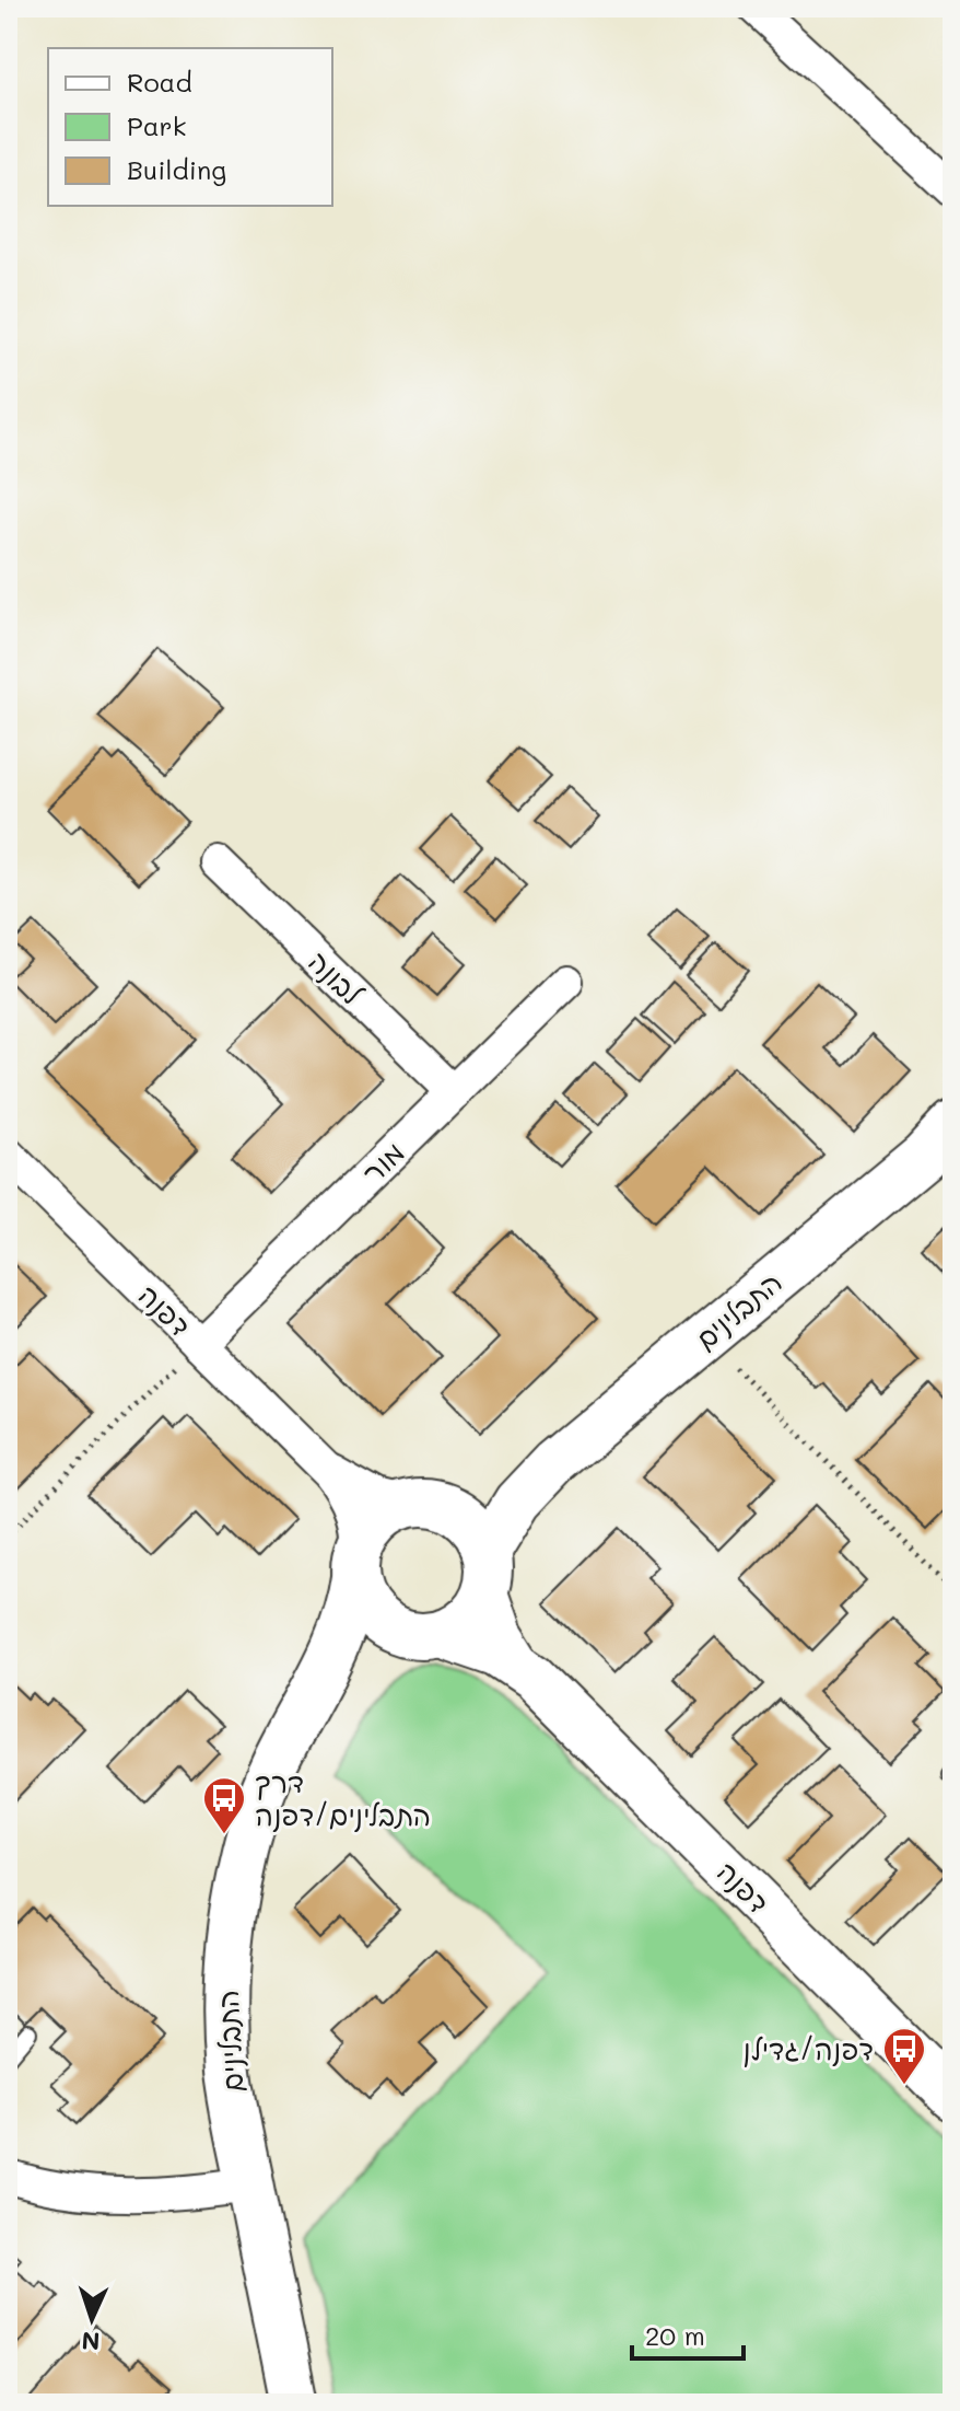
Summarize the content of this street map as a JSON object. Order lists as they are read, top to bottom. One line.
{"streets":{"street":["לבונה","מור","דפנה","התבלינים"]},"crossings":[["לבונה","מור"],["מור","דפנה"],["דפנה","התבלינים"]],"places":{"bus stop":["דרך התבלינים/דפנה","דפנה/גדילן"]},"legend":["Road","Park","Building"],"scale_bar":"20 m","north":"bottom"}
